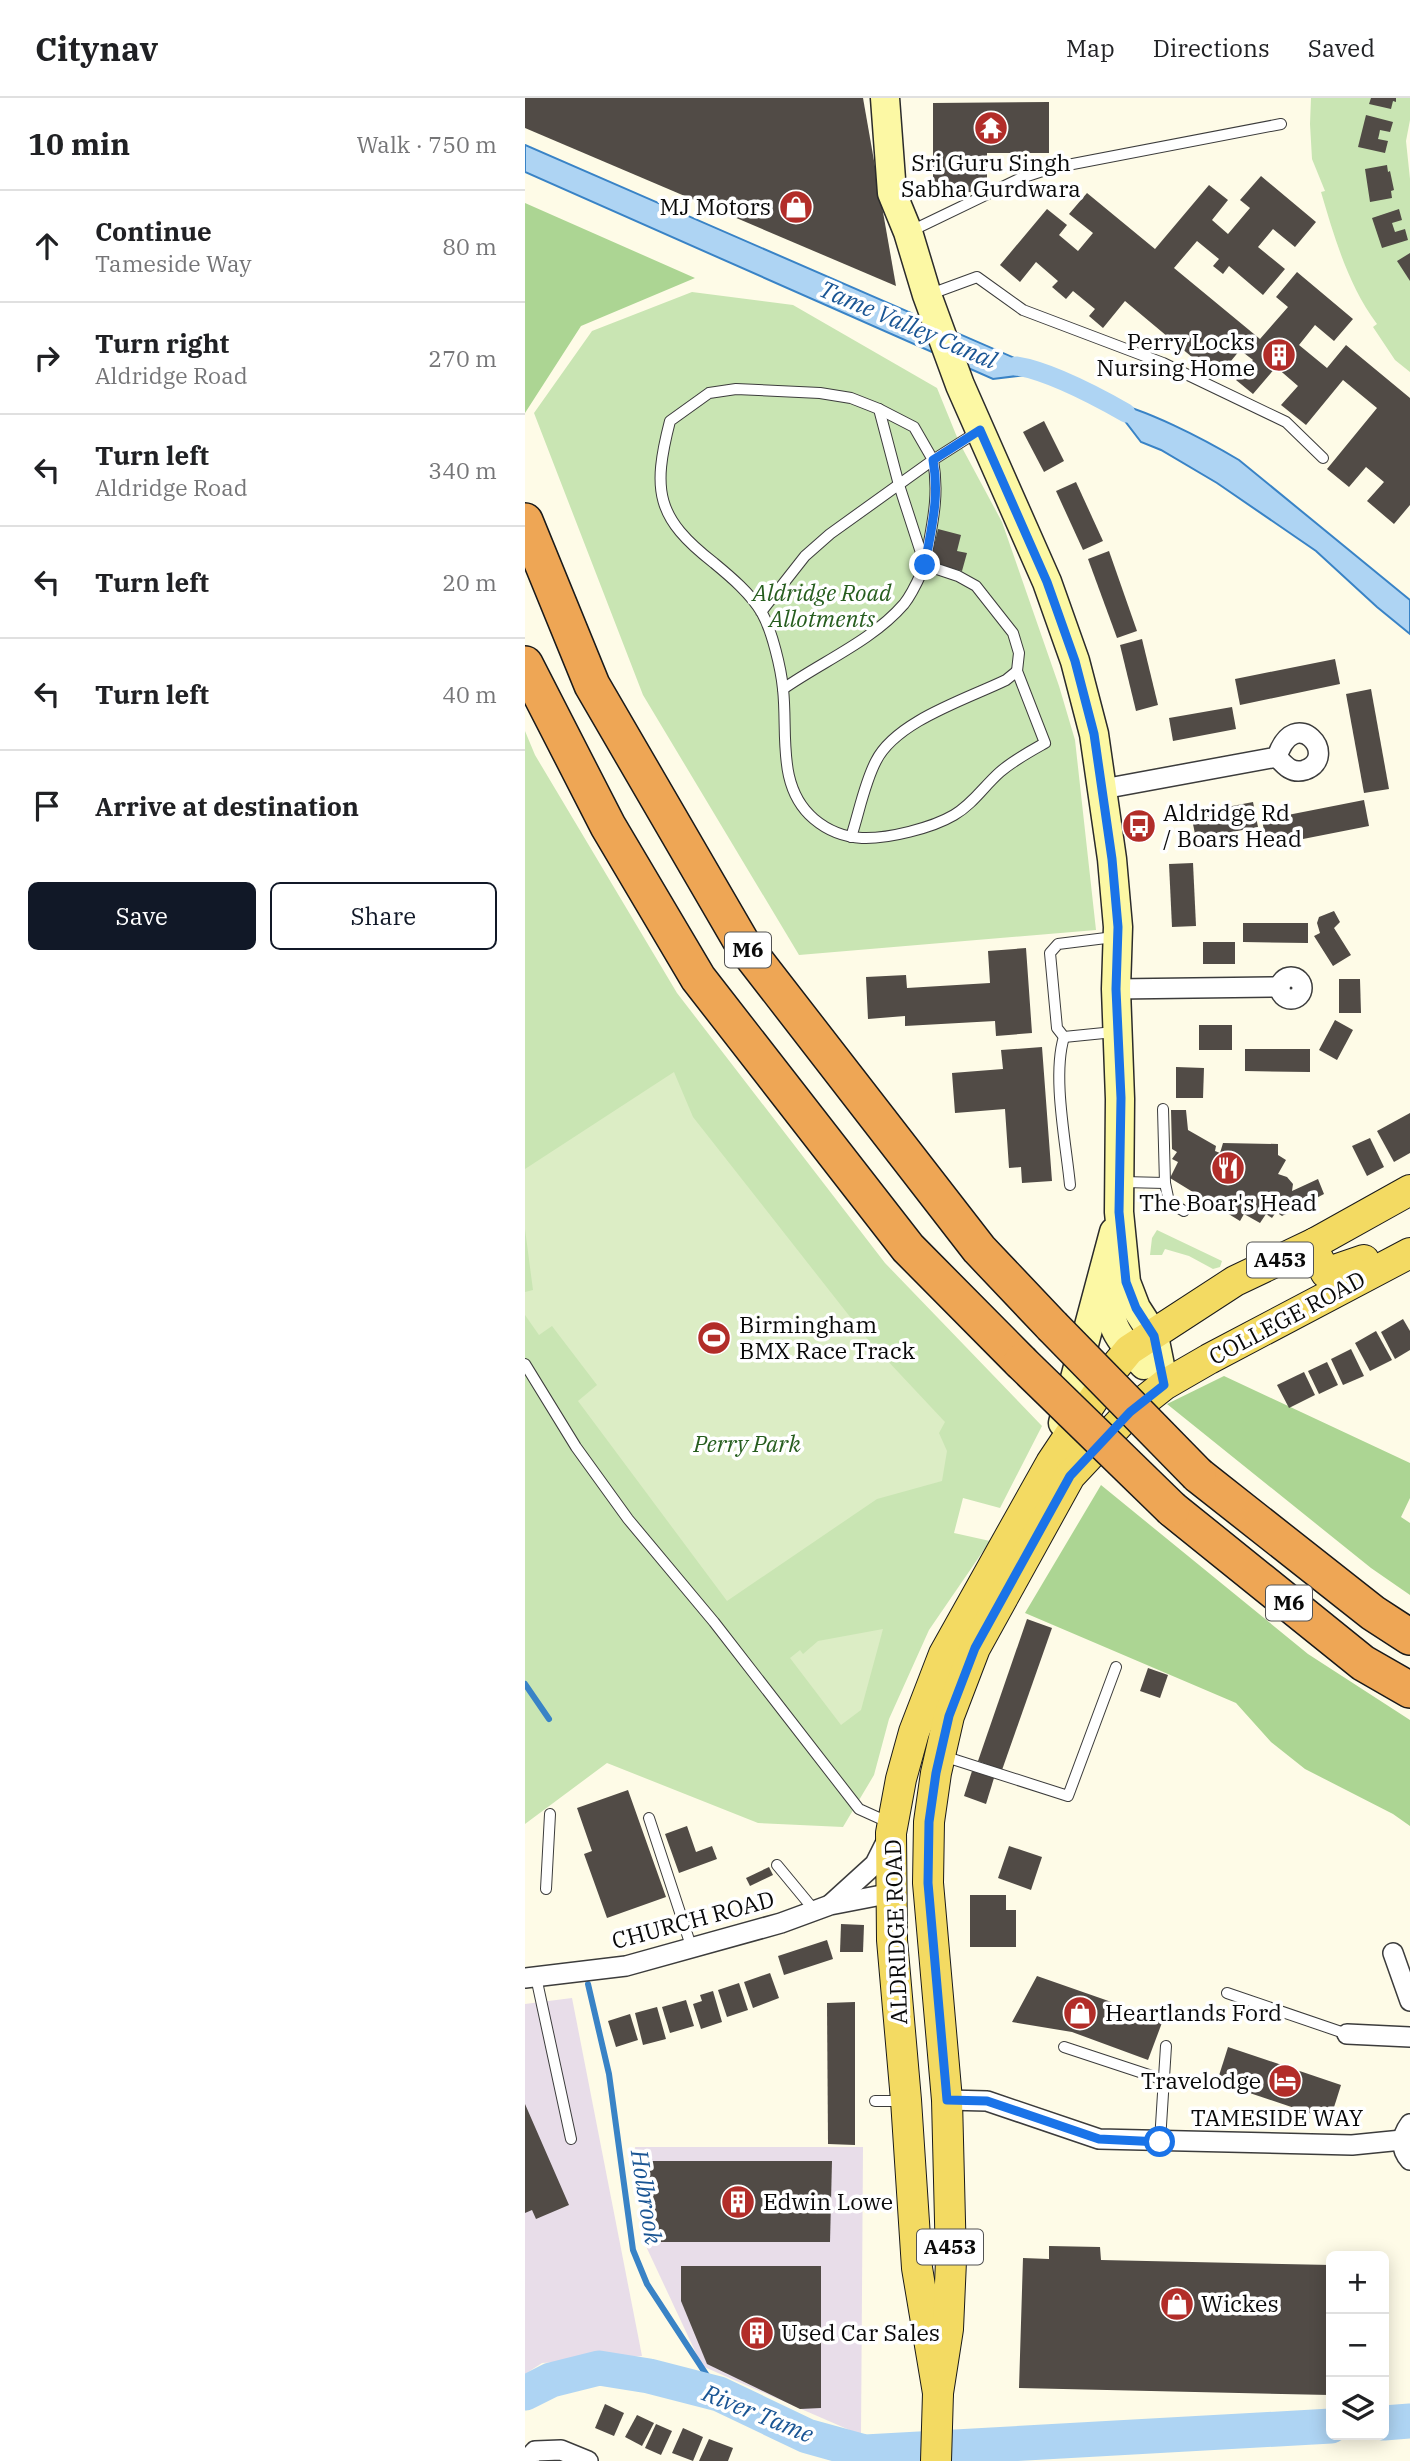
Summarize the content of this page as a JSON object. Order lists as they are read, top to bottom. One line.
{"streets":{"highway":["M6"],"main road":["A453","COLLEGE ROAD","ALDRIDGE ROAD"],"street":["CHURCH ROAD","TAMESIDE WAY"]},"crossings":[["A453","ALDRIDGE ROAD"],["COLLEGE ROAD","ALDRIDGE ROAD"],["CHURCH ROAD","ALDRIDGE ROAD"],["ALDRIDGE ROAD","TAMESIDE WAY"]],"water":["Tame Valley Canal","Holbrook","River Tame"],"parks":["Aldridge Road Allotments","Perry Park"],"places":{"temple":["Sri Guru Singh Sabha Gurdwara"],"shop":["MJ Motors","Heartlands Ford","Wickes"],"building":["Perry Locks Nursing Home","Edwin Lowe","Used Car Sales"],"bus stop":["Aldridge Rd / Boars Head"],"restaurant":["The Boar's Head"],"sports":["Birmingham BMX Race Track"],"hotel":["Travelodge"]},"page":{"header":"Citynav","nav":["Map","Directions","Saved"],"heading":["10 min","Walk · 750 m"],"list":[["Continue","Tameside Way","80 m"],["Turn right","Aldridge Road","270 m"],["Turn left","Aldridge Road","340 m"],["Turn left","20 m"],["Turn left","40 m"],"Arrive at destination"],"buttons":["Save","Share"],"map_buttons":["+","−"]}}
